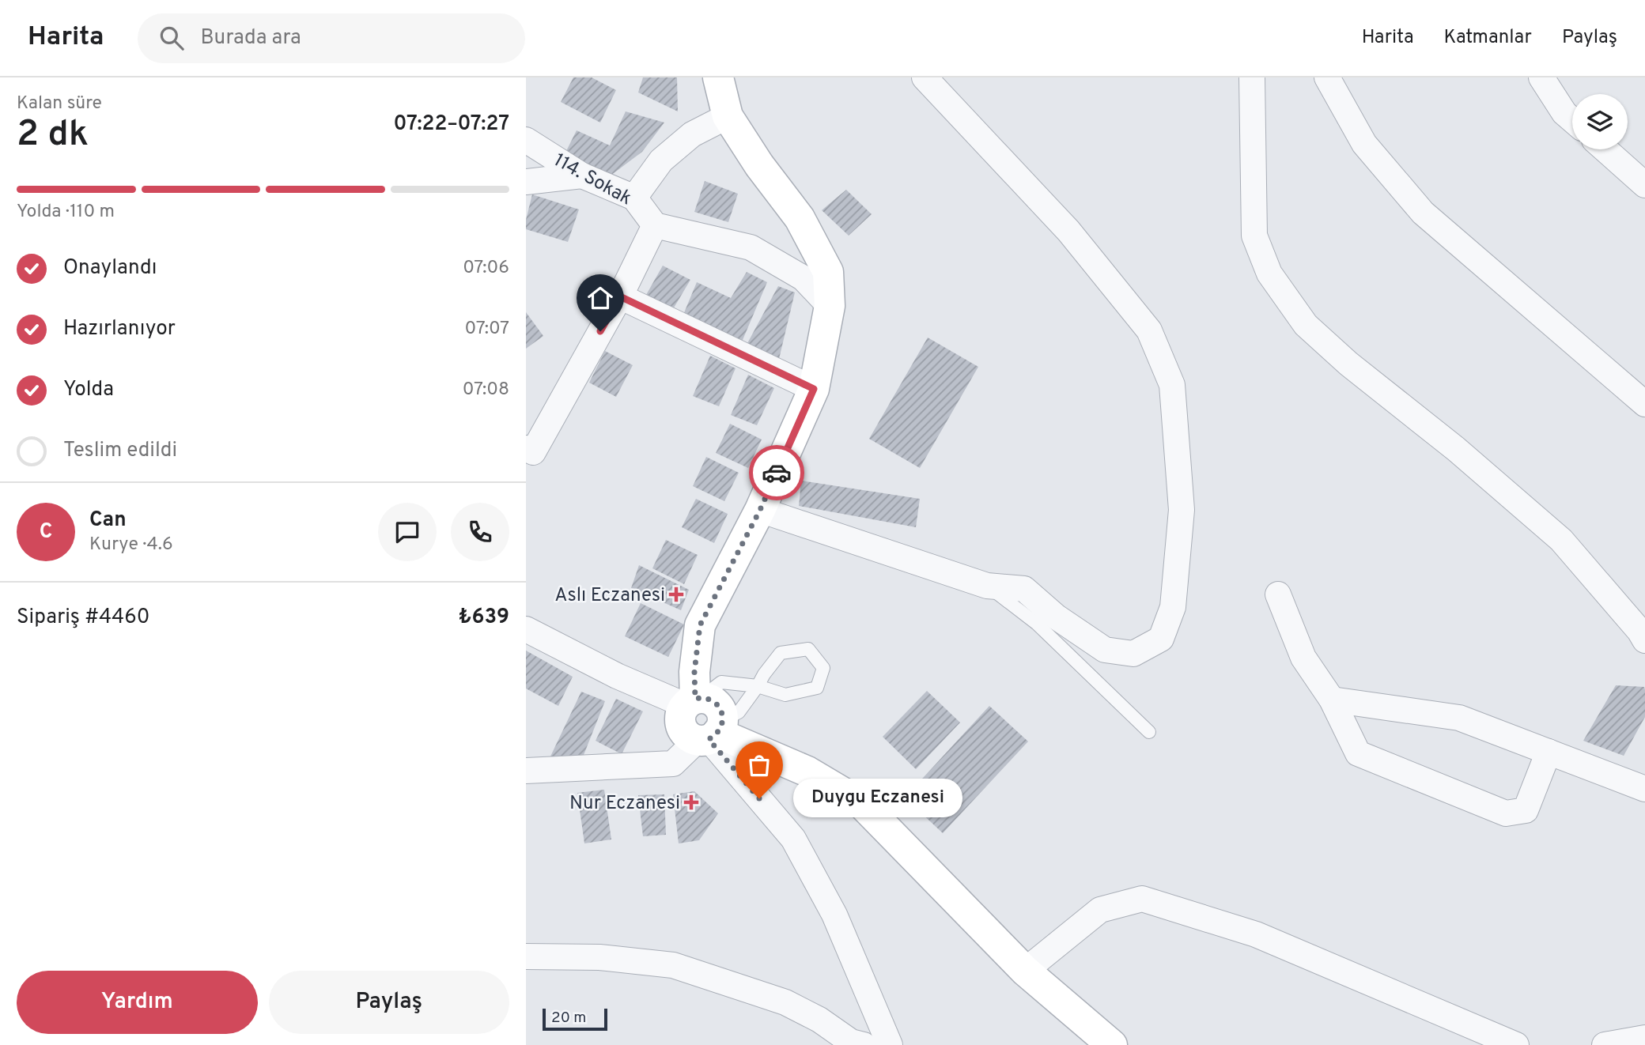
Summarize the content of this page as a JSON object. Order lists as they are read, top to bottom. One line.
{"streets":{"street":["114. Sokak"]},"places":{"health":["Aslı Eczanesi","Nur Eczanesi"],"other":["Duygu Eczanesi"]},"scale_bar":"20 m","page":{"header":"Harita","search":"Burada ara","nav":["Harita","Katmanlar","Paylaş"],"heading":["2 dk","Kalan süre","07:22–07:27"],"panel":["Can","Kurye · 4.6","Sipariş #4460","₺639"],"bar":"Yolda · 110 m","list":[["Onaylandı","07:06"],["Hazırlanıyor","07:07"],["Yolda","07:08"],"Teslim edildi"],"round":"C","bubble":"Duygu Eczanesi","buttons":["Yardım","Paylaş"],"scale":"20 m"}}
